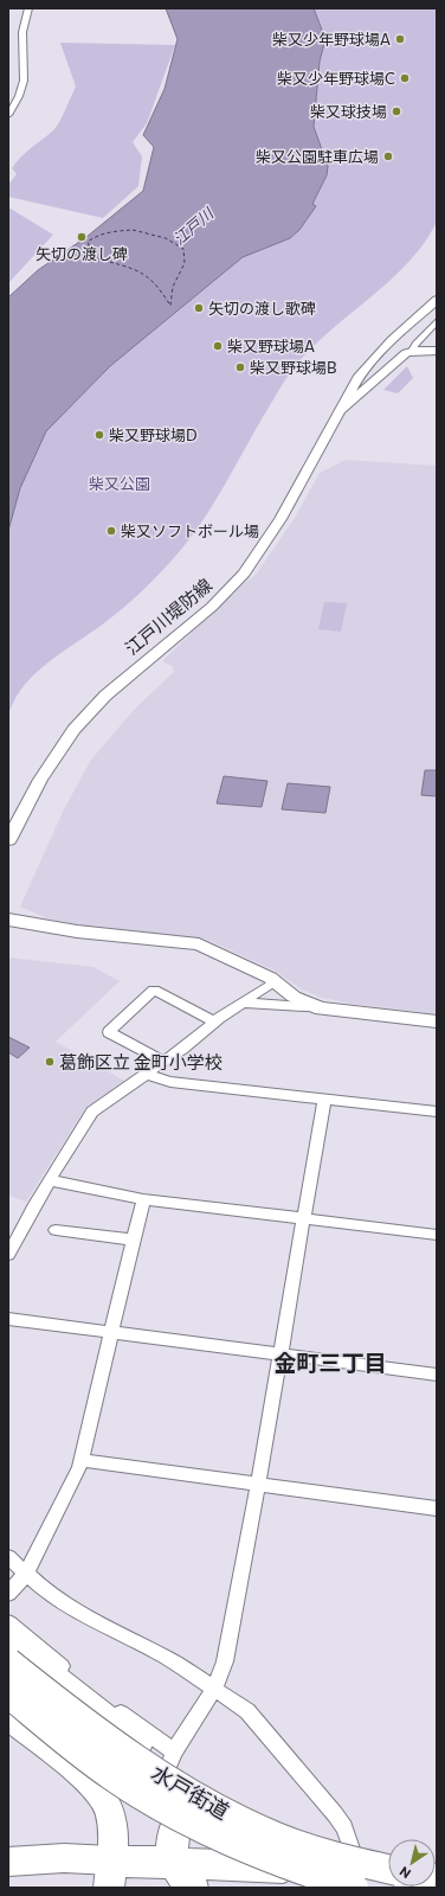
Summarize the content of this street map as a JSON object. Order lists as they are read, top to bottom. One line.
{"streets":{"highway":["水戸街道"],"main road":["江戸川堤防線"]},"districts":["金町三丁目"],"water":["江戸川"],"parks":["柴又公園"],"places":["柴又少年野球場A","柴又少年野球場C","柴又球技場","柴又公園駐車広場","矢切の渡し碑","矢切の渡し歌碑","柴又野球場A","柴又野球場B","柴又野球場D","柴又ソフトボール場","葛飾区立 金町小学校"],"north":"bottom left"}
